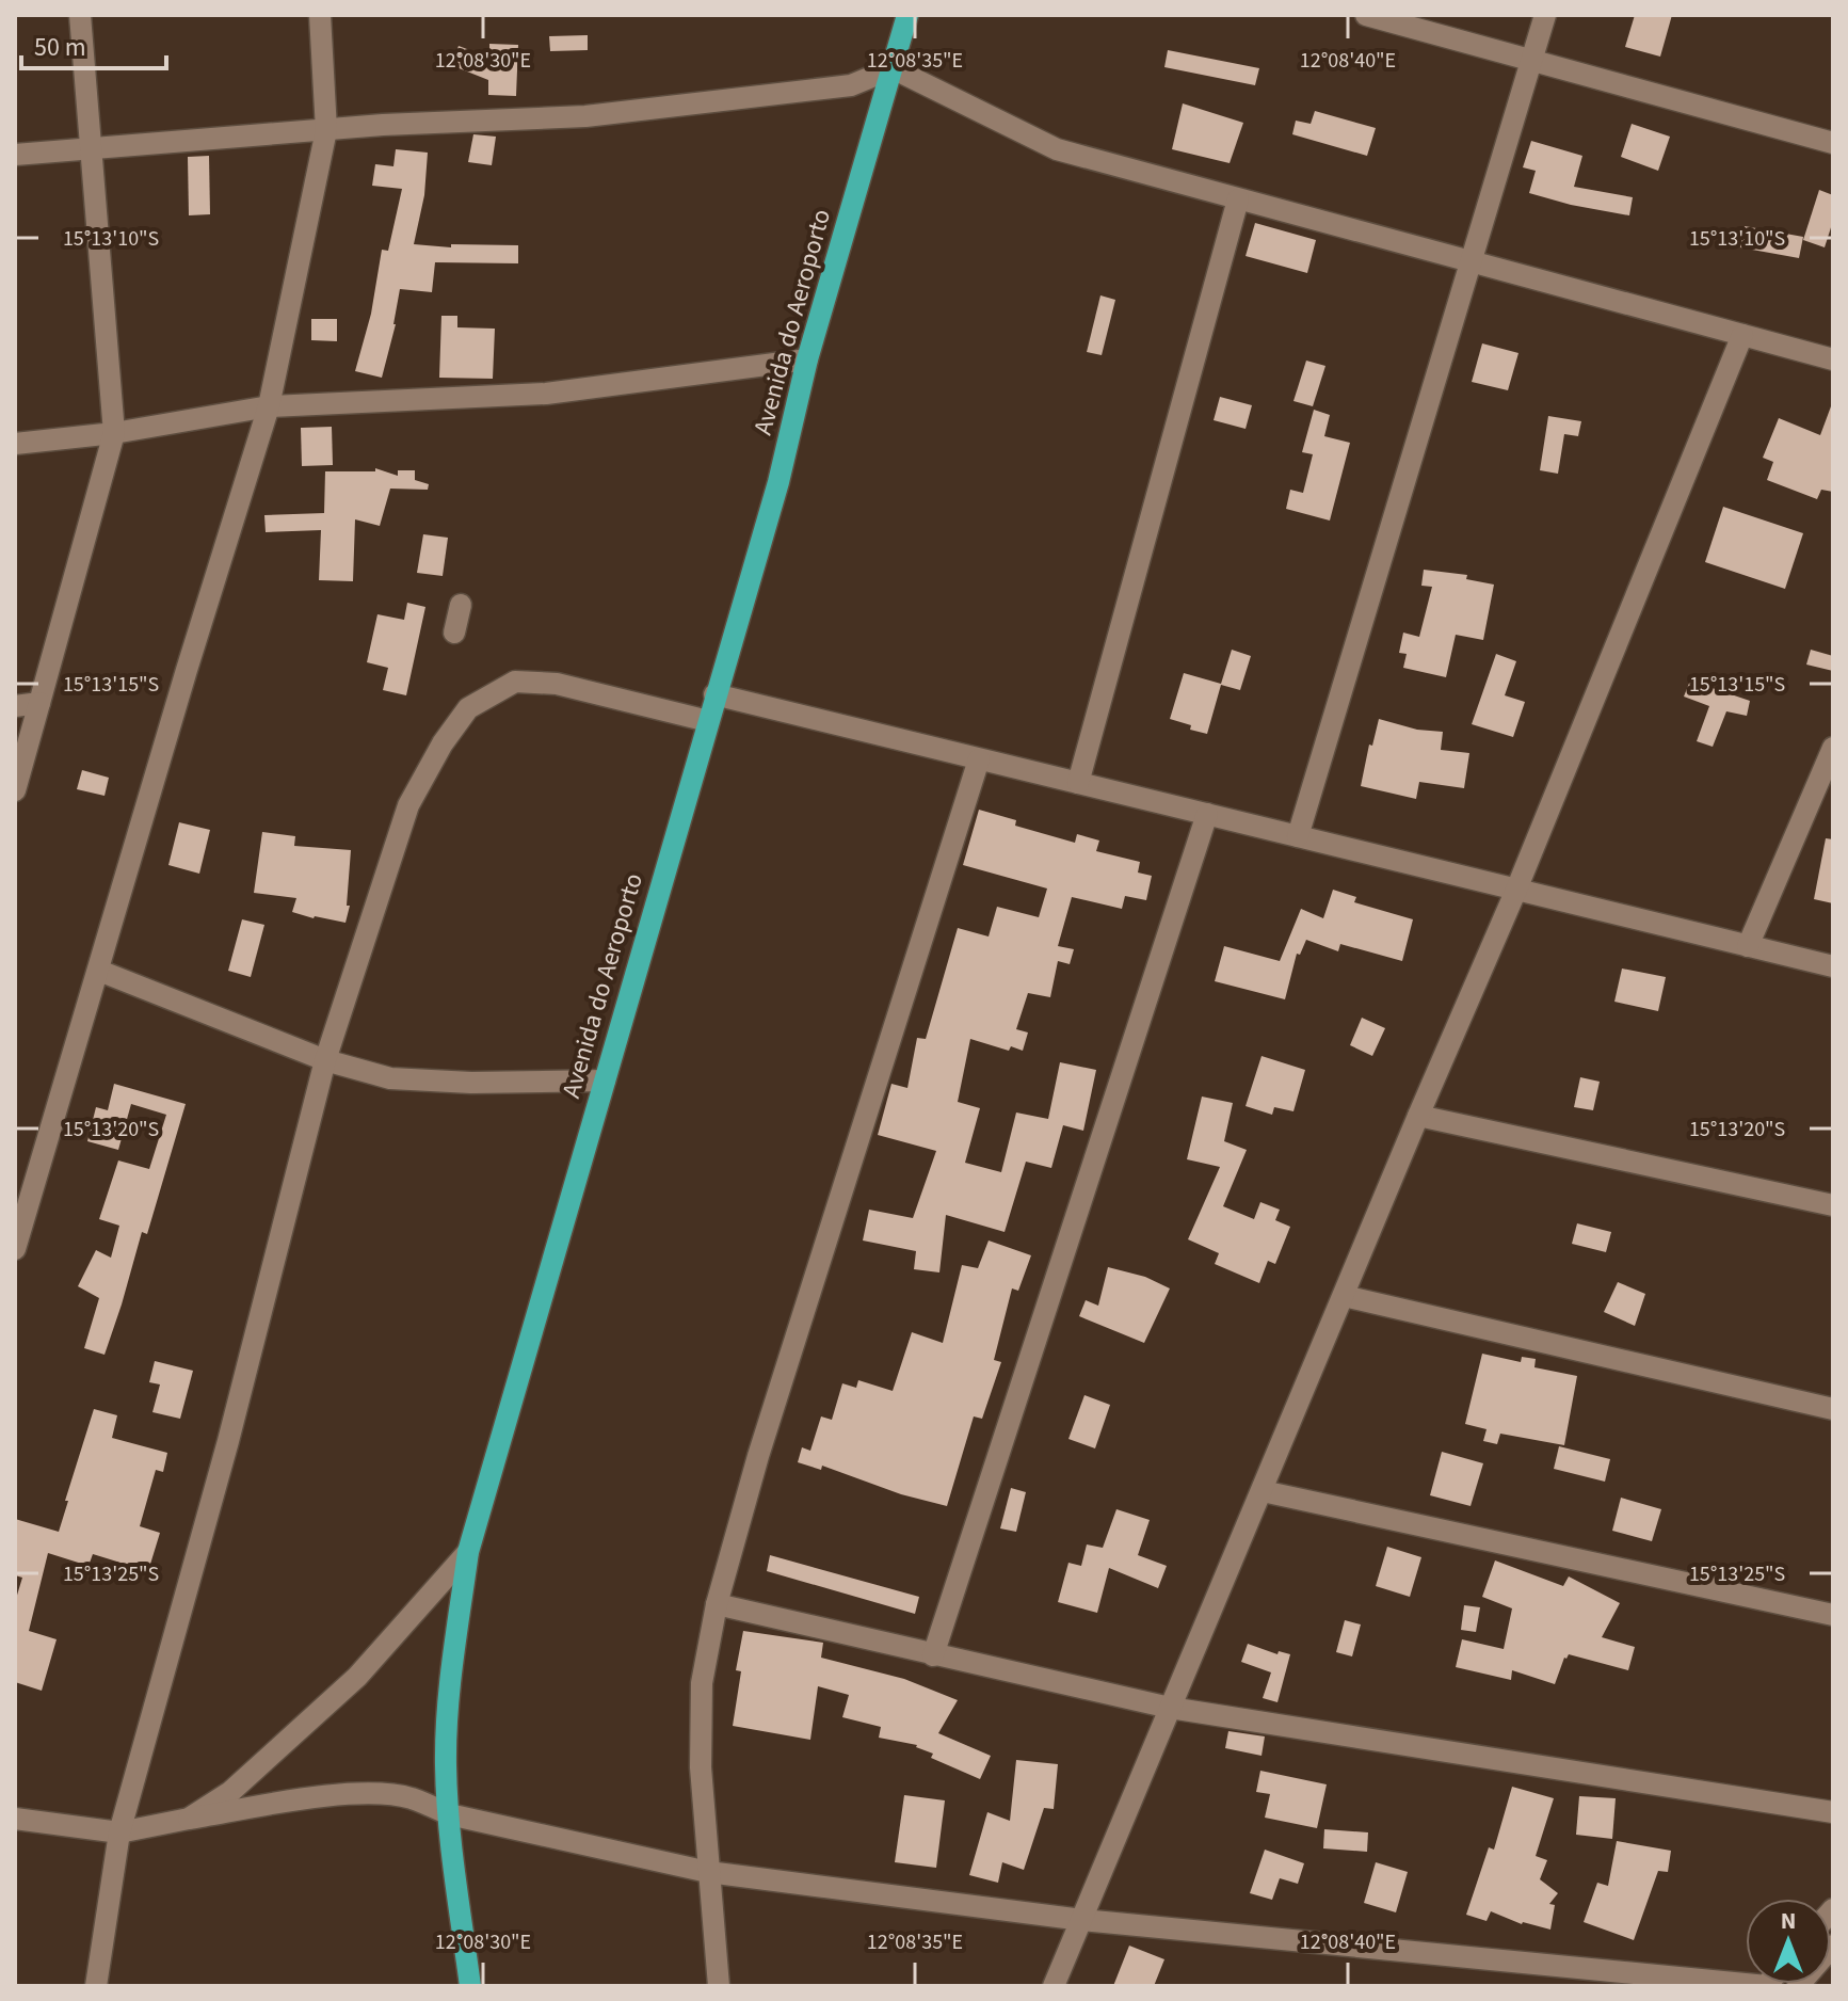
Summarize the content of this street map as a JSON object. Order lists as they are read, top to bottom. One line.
{"streets":{"main road":["Avenida do Aeroporto"]},"scale_bar":"50 m","north":"top","coordinates":["12°08'30\"E","12°08'35\"E","12°08'40\"E","15°13'10\"S","15°13'15\"S","15°13'20\"S","15°13'25\"S"]}
